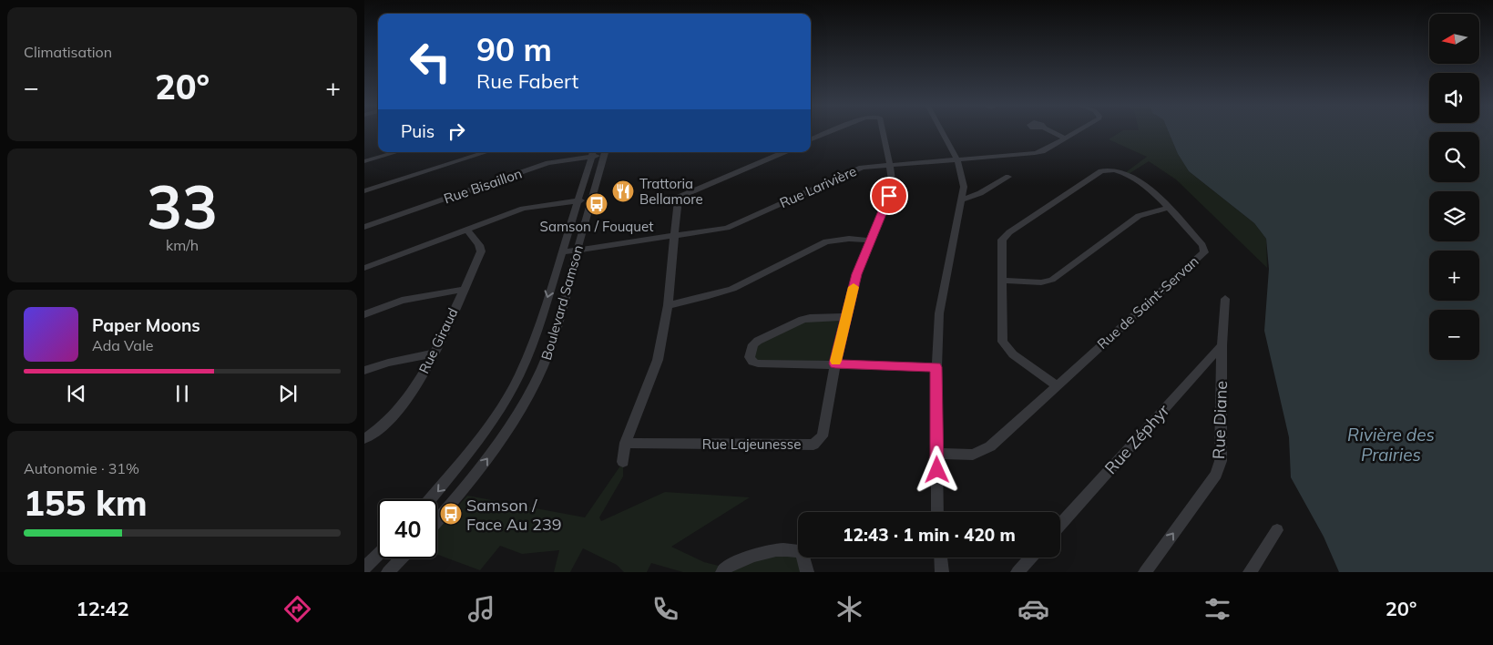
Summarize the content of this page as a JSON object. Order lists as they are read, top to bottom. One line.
{"streets":{"street":["Rue Bisaillon","Rue Larivière","Boulevard Samson","Rue de Saint-Servan","Rue Giraud","Rue Diane","Rue Zéphyr","Rue Lajeunesse"]},"crossings":[["Rue Bisaillon","Boulevard Samson"],["Rue Larivière","Boulevard Samson"],["Rue Larivière","Rue Lajeunesse"],["Rue Diane","Rue Zéphyr"]],"one_way":["Rue Diane"],"water":["Rivière des Prairies"],"places":{"restaurant":["Trattoria Bellamore"],"bus stop":["Samson / Fouquet","Samson / Face Au 239"]},"north":"left","page":{"tile":["Climatisation",["33","km/h"],["Autonomie · 31%","155 km"]],"map_buttons":["+","−"],"turn":["90 m","Rue Fabert"],"heat":["−","20°","+"],"then":"Puis","song":["Paper Moons","Ada Vale"],"limit":"40","trip":"12:43 · 1 min · 420 m","tabs":["12:42","20°"]}}
